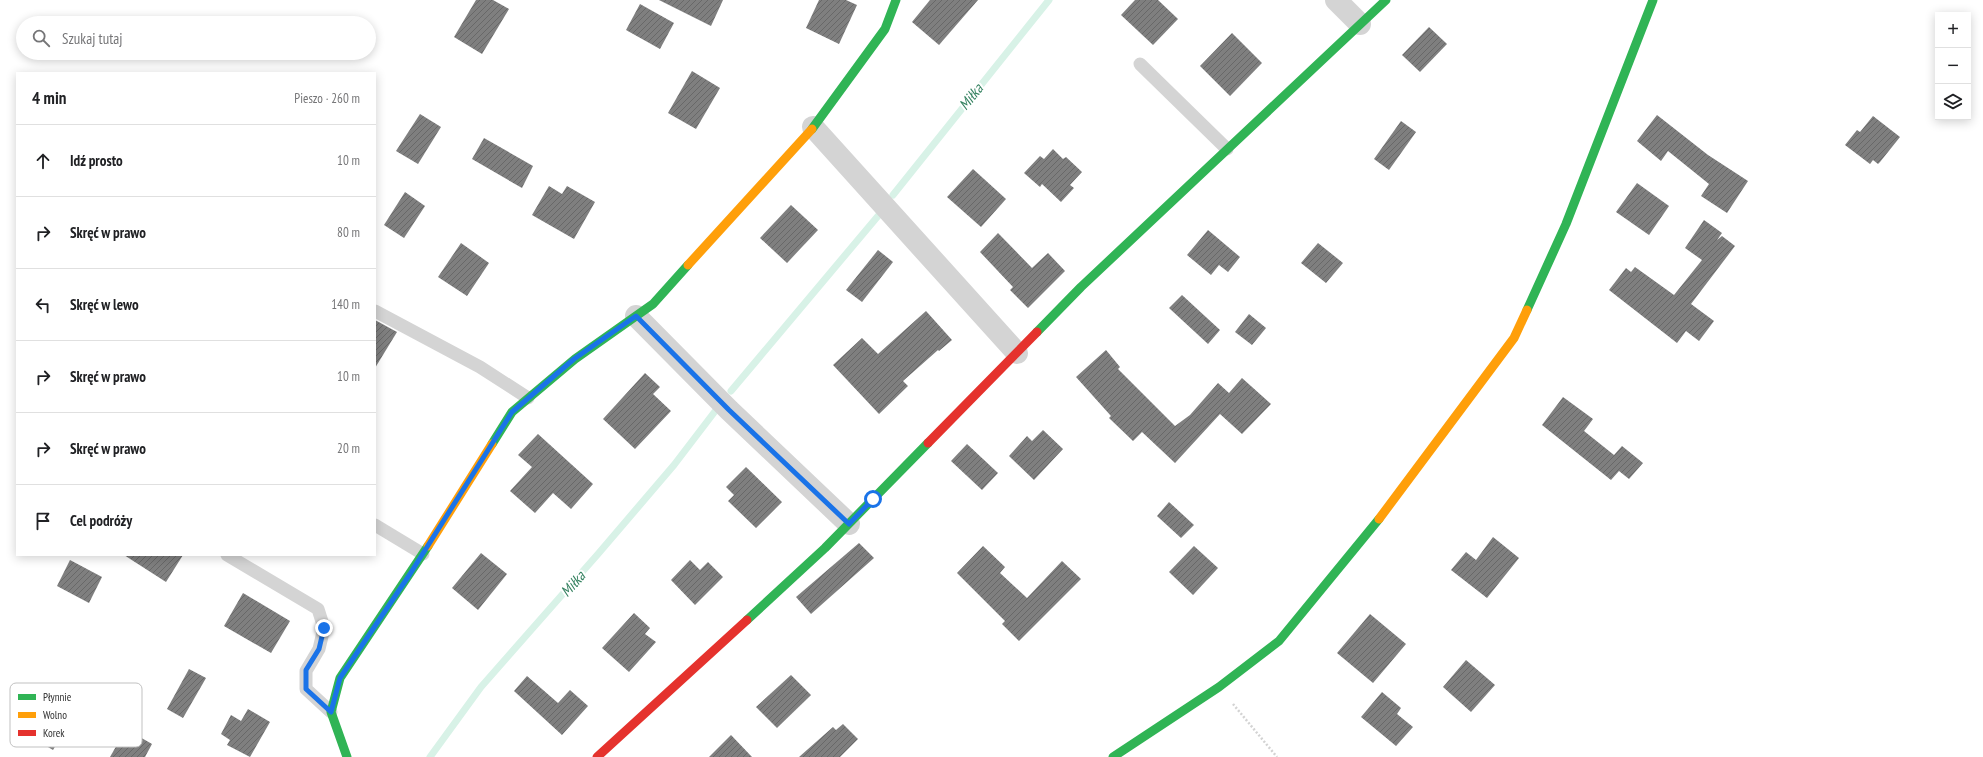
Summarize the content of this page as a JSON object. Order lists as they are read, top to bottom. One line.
{"water":["Miłka"],"legend":["Płynnie","Wolno","Korek"],"page":{"map_buttons":["+","−"],"search":"Szukaj tutaj","heading":["4 min","Pieszo · 260 m"],"list":[["Idź prosto","10 m"],["Skręć w prawo","80 m"],["Skręć w lewo","140 m"],["Skręć w prawo","10 m"],["Skręć w prawo","20 m"],"Cel podróży"]}}
